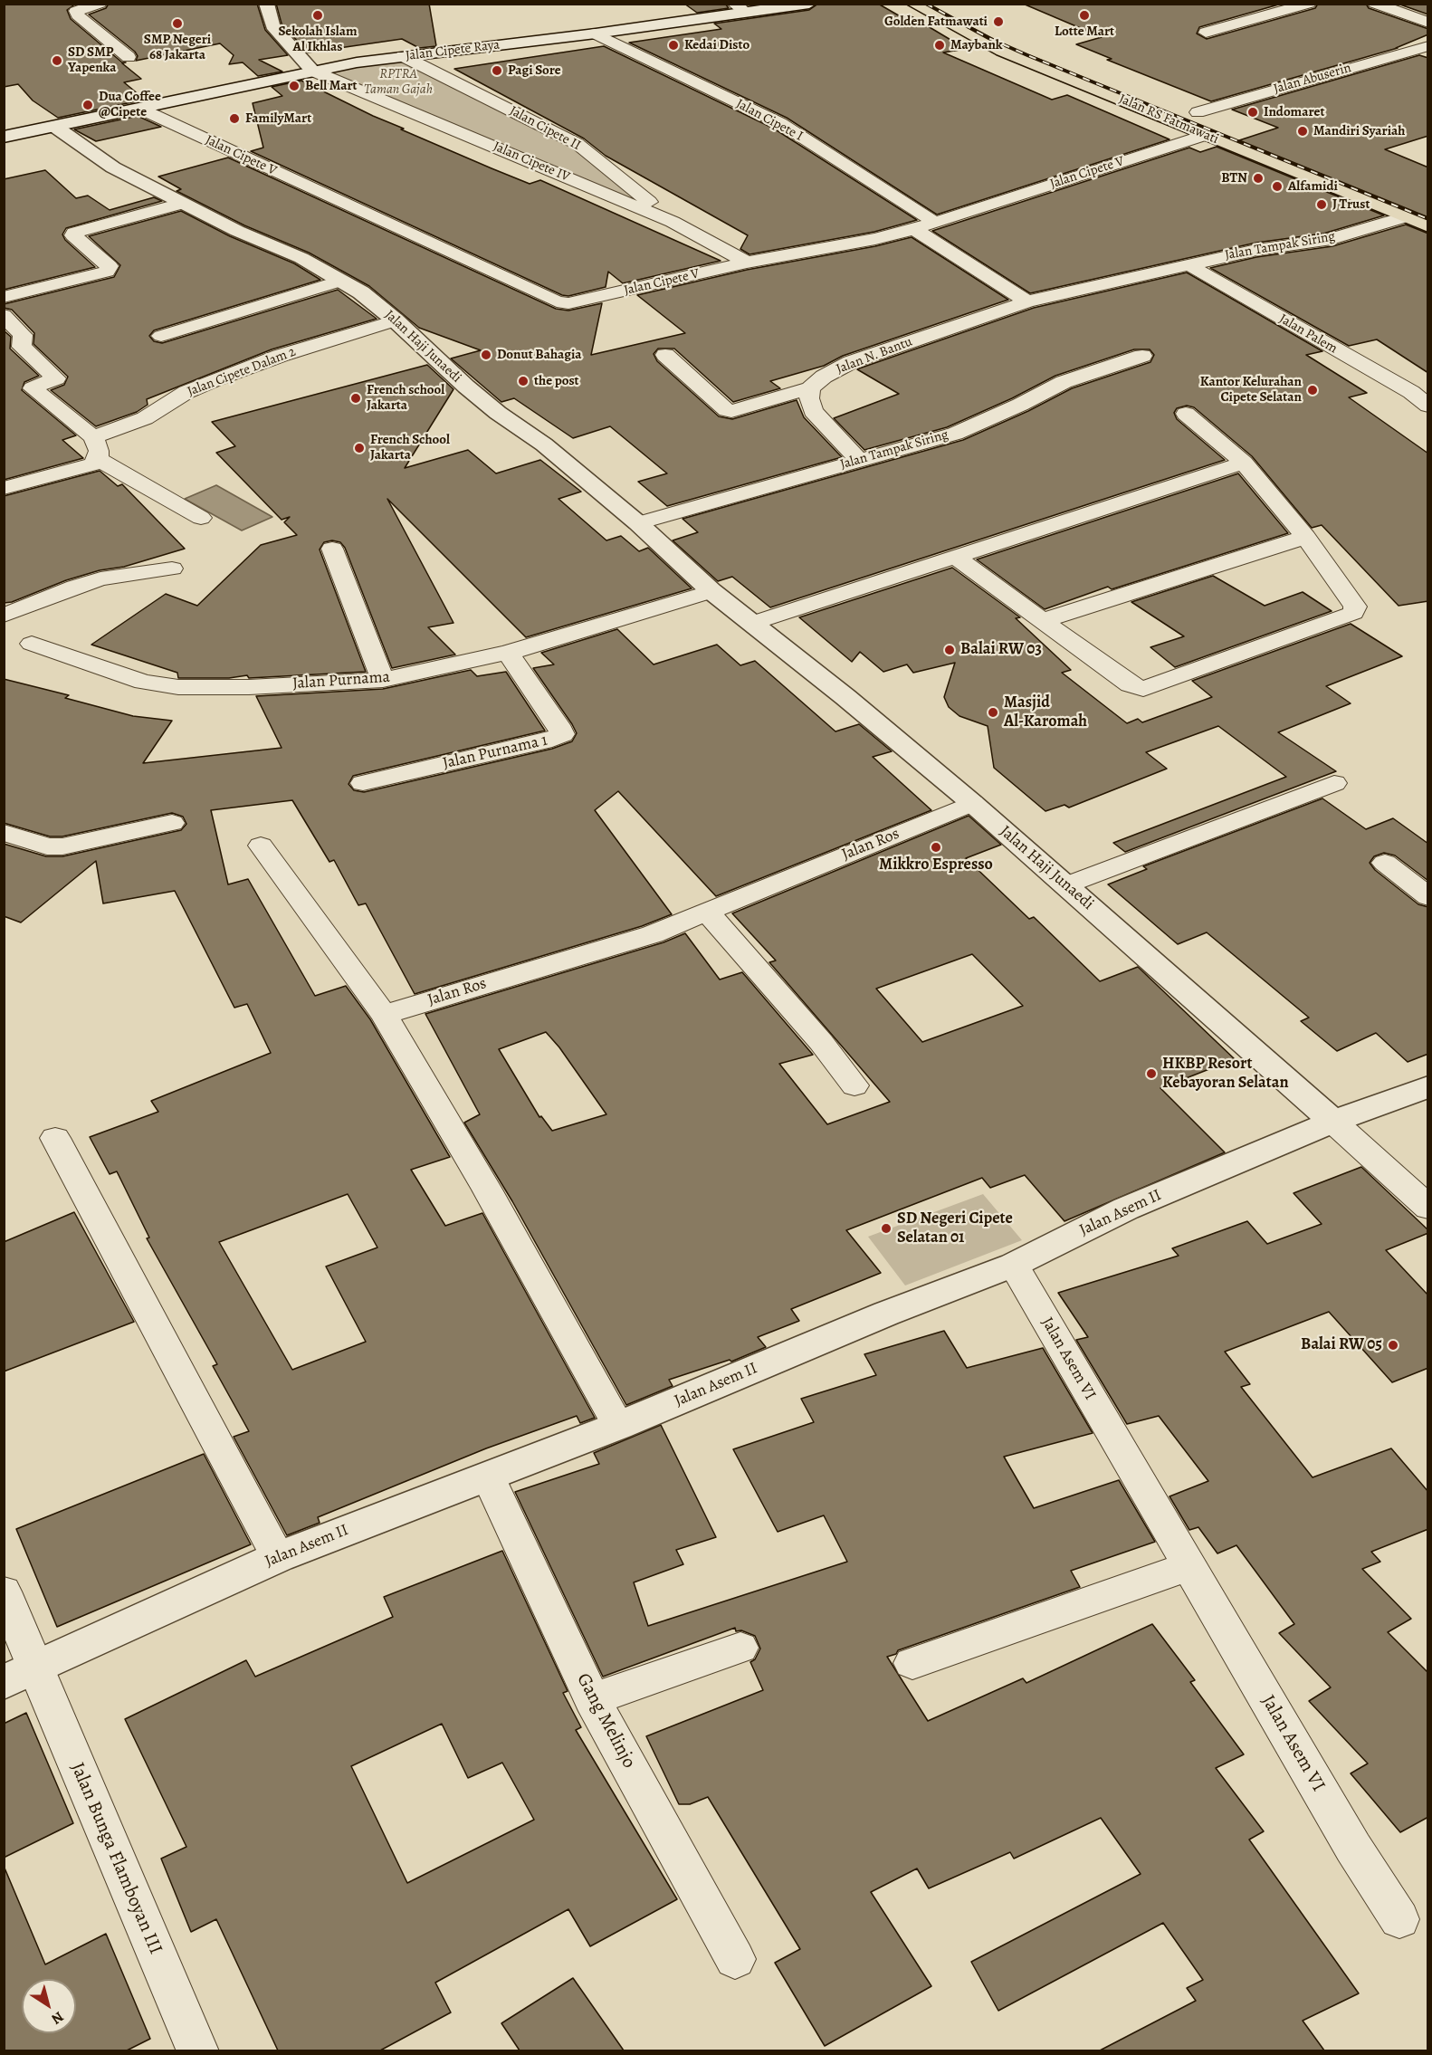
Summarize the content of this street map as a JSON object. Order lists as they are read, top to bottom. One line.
{"streets":{"main road":["Jalan RS Fatmawati"],"street":["Jalan Cipete Raya","Jalan Abuserin","Jalan Cipete I","Jalan Cipete II","Jalan Cipete V","Jalan Cipete IV","Jalan Tampak Siring","Jalan Palem","Jalan Haji Junaedi","Jalan N. Bantu","Jalan Cipete Dalam 2","Jalan Purnama","Jalan Purnama 1","Jalan Ros","Jalan Asem II","Jalan Asem VI","Gang Melinjo","Jalan Bunga Flamboyan III"]},"crossings":[["Jalan Cipete Raya","Jalan Cipete I"],["Jalan Cipete Raya","Jalan Cipete II"],["Jalan Cipete Raya","Jalan Cipete V"],["Jalan Cipete Raya","Jalan Cipete IV"],["Jalan Cipete Raya","Jalan Haji Junaedi"],["Jalan Abuserin","Jalan RS Fatmawati"],["Jalan RS Fatmawati","Jalan Cipete V"],["Jalan RS Fatmawati","Jalan Tampak Siring"],["Jalan Cipete I","Jalan Cipete V"],["Jalan Cipete II","Jalan Cipete IV"],["Jalan Cipete V","Jalan Cipete IV"],["Jalan Tampak Siring","Jalan Palem"],["Jalan Tampak Siring","Jalan Haji Junaedi"],["Jalan Tampak Siring","Jalan N. Bantu"],["Jalan Haji Junaedi","Jalan Cipete Dalam 2"],["Jalan Haji Junaedi","Jalan Purnama"],["Jalan Haji Junaedi","Jalan Ros"],["Jalan Haji Junaedi","Jalan Asem II"],["Jalan Purnama","Jalan Purnama 1"],["Jalan Asem II","Jalan Asem VI"],["Jalan Asem II","Gang Melinjo"],["Jalan Asem II","Jalan Bunga Flamboyan III"]],"parks":["RPTRA Taman Gajah"],"places":["Sekolah Islam Al Ikhlas","Lotte Mart","Golden Fatmawati","SMP Negeri 68 Jakarta","Kedai Disto","Maybank","SD SMP Yapenka","Pagi Sore","Bell Mart","Dua Coffee @Cipete","Indomaret","FamilyMart","Mandiri Syariah","BTN","Alfamidi","J Trust","Donut Bahagia","the post","Kantor Kelurahan Cipete Selatan","French school Jakarta","French School Jakarta","Balai RW 03","Masjid Al-Karomah","Mikkro Espresso","HKBP Resort Kebayoran Selatan","SD Negeri Cipete Selatan 01","Balai RW 05"],"north":"bottom right"}
